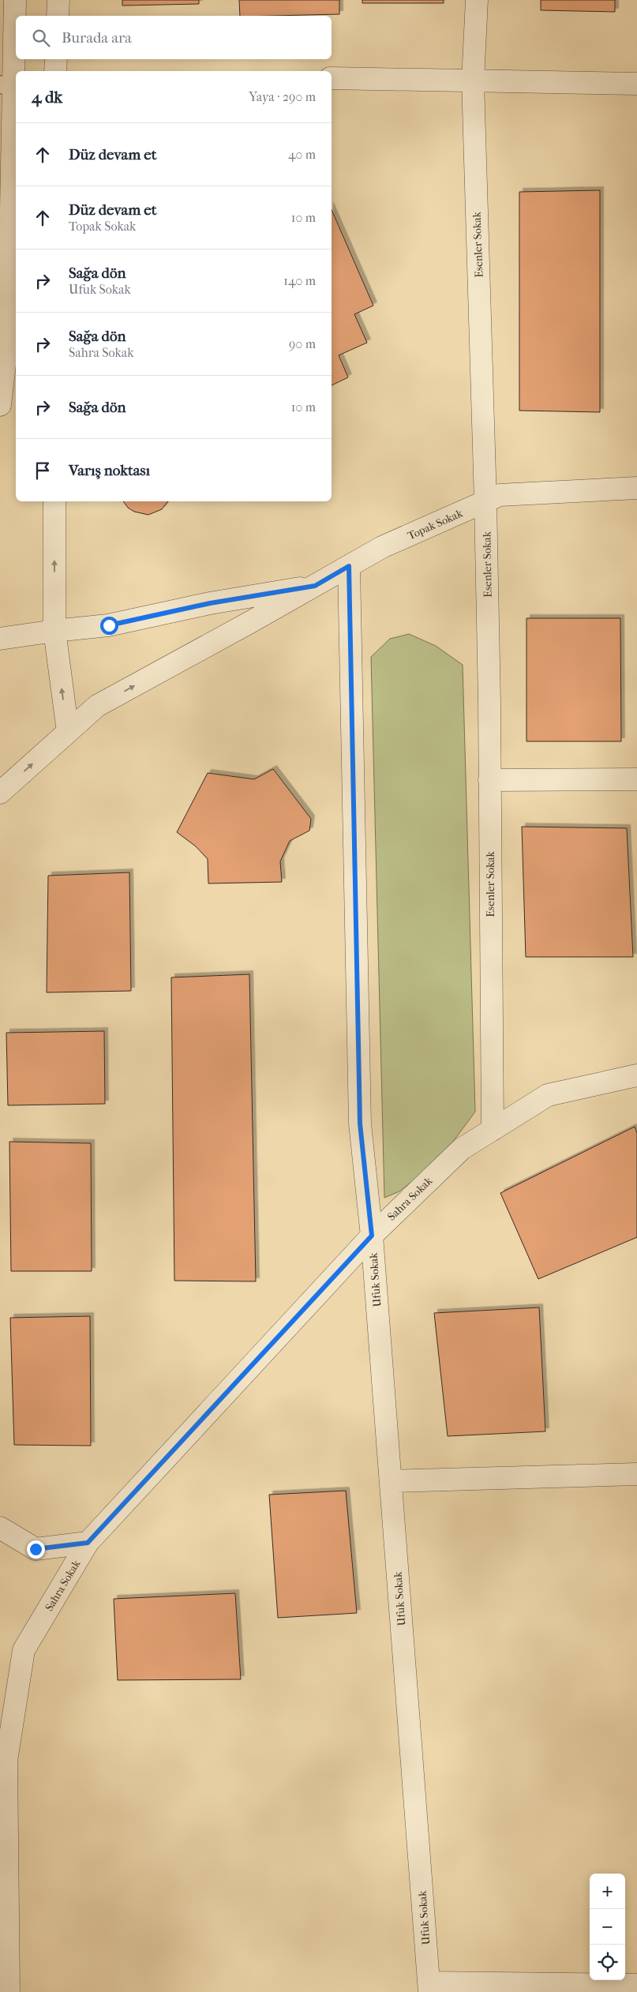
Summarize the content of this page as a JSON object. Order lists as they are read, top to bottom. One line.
{"streets":{"street":["Esenler Sokak","Topak Sokak","Sahra Sokak","Ufuk Sokak"]},"crossings":[["Esenler Sokak","Topak Sokak"],["Esenler Sokak","Sahra Sokak"],["Topak Sokak","Ufuk Sokak"],["Sahra Sokak","Ufuk Sokak"]],"page":{"search":"Burada ara","heading":["4 dk","Yaya · 290 m"],"list":[["Düz devam et","40 m"],["Düz devam et","Topak Sokak","10 m"],["Sağa dön","Ufuk Sokak","140 m"],["Sağa dön","Sahra Sokak","90 m"],["Sağa dön","10 m"],"Varış noktası"],"map_buttons":["+","−"]}}
